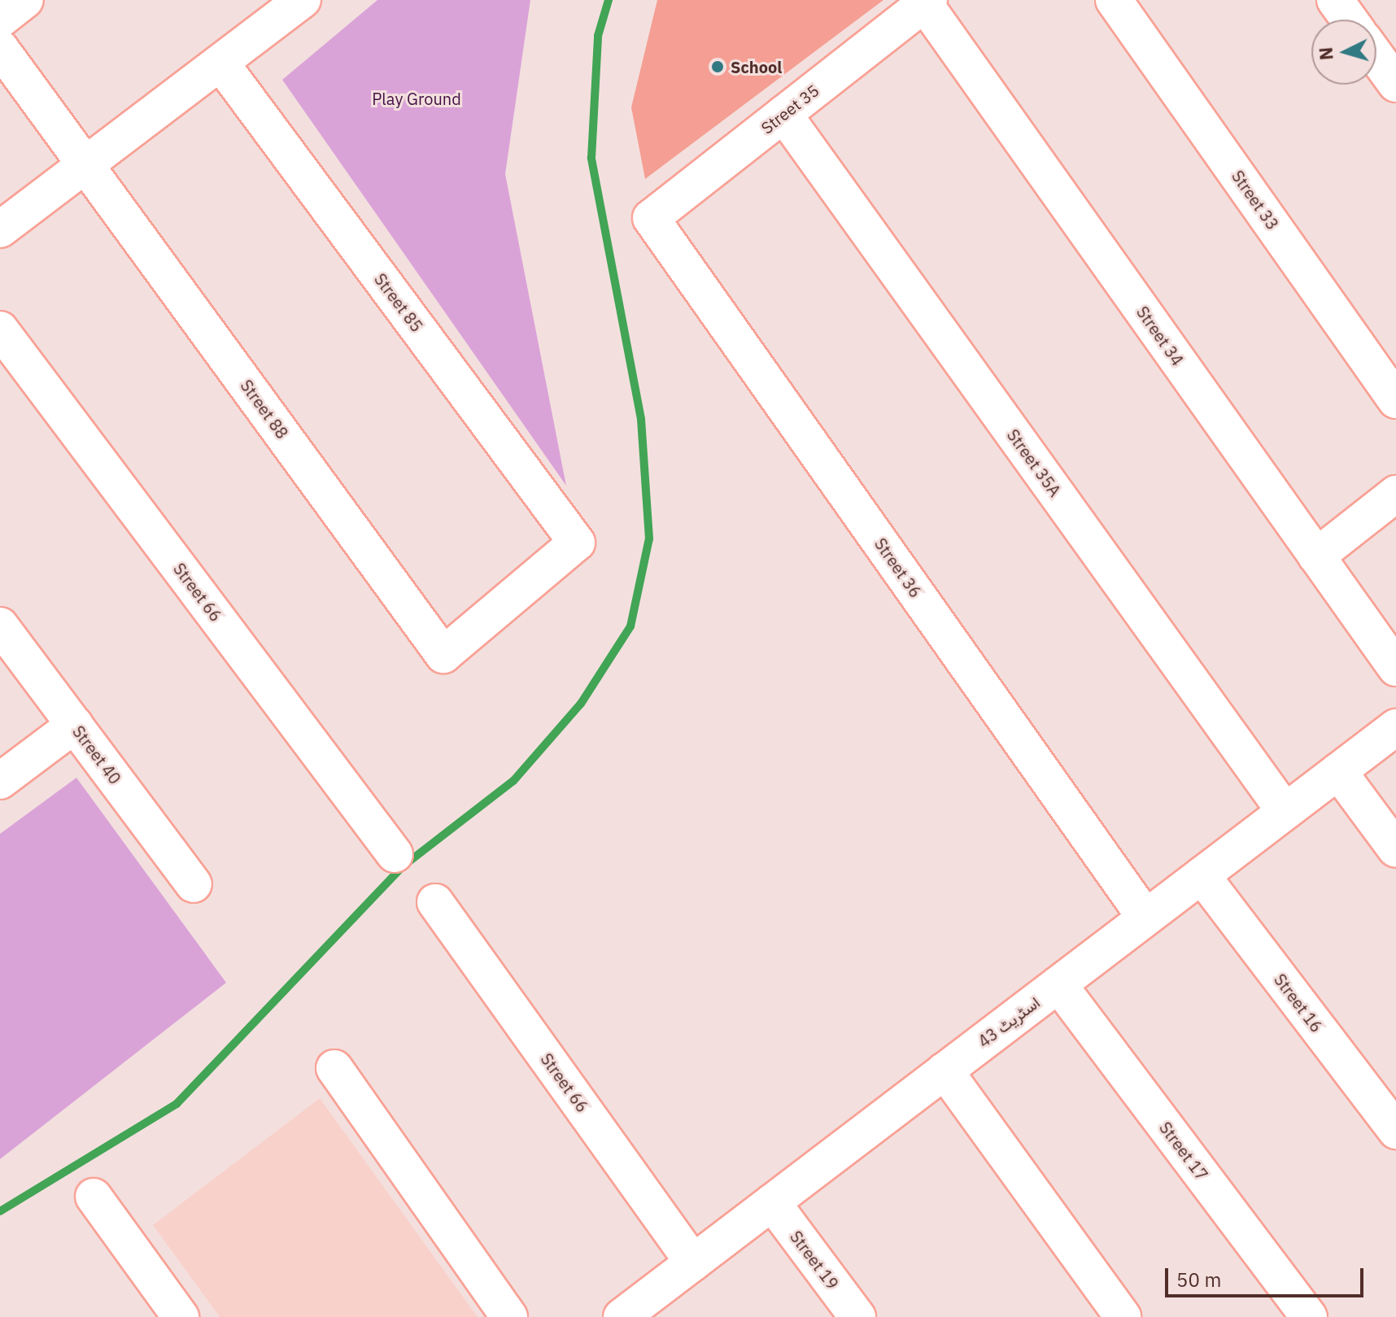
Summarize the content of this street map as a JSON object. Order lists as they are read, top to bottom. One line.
{"streets":{"street":["Street 35","Street 33","Street 85","Street 34","Street 88","Street 35A","Street 36","Street 66","Street 40","Street 16","اسٹریٹ 43","Street 17","Street 19"]},"crossings":[["Street 35","Street 34"],["Street 35","Street 35A"],["Street 35","Street 36"],["Street 85","Street 88"],["Street 35A","اسٹریٹ 43"],["Street 36","اسٹریٹ 43"],["Street 66","اسٹریٹ 43"],["Street 16","اسٹریٹ 43"],["اسٹریٹ 43","Street 17"],["اسٹریٹ 43","Street 19"]],"parks":["Play Ground"],"places":["School"],"scale_bar":"50 m","north":"left"}
